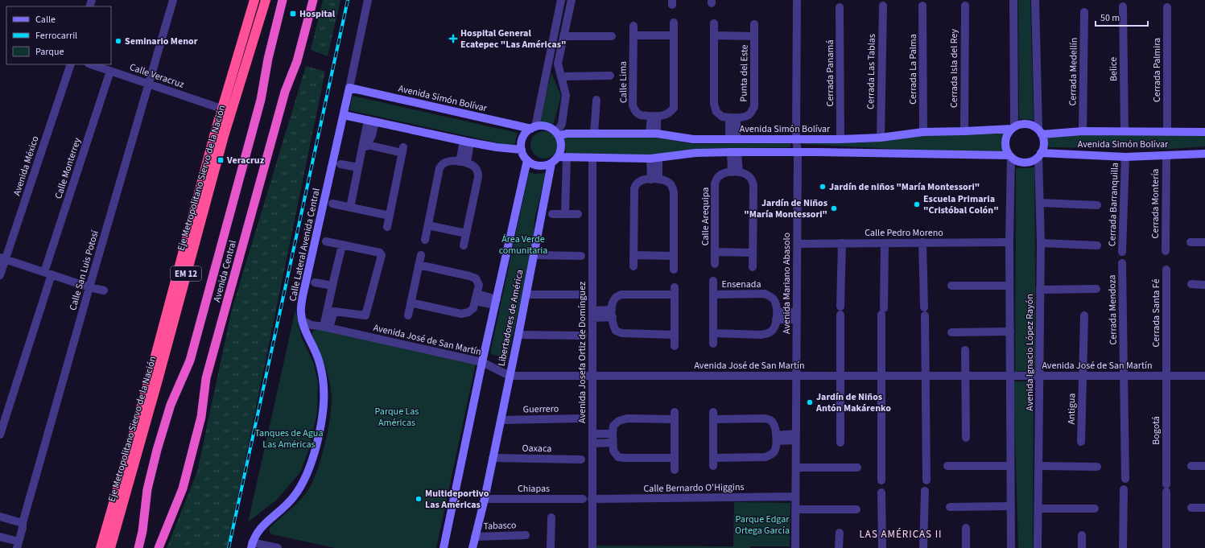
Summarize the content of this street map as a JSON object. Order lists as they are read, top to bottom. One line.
{"streets":{"highway":["Eje Metropolitano Siervo de la Nación","Avenida Central","EM 12"],"main road":["Avenida Simón Bolívar","Calle Lateral Avenida Central","Libertadores de América"],"street":["Cerrada Isla del Rey","Cerrada La Palma","Belice","Cerrada Palmira","Cerrada Las Tablas","Cerrada Medellín","Punta del Este","Cerrada Panamá","Calle Veracruz","Calle Lima","Avenida México","Calle Monterrey","Cerrada Montería","Cerrada Barranquilla","Calle Arequipa","Calle Pedro Moreno","Calle San Luis Potosí","Avenida Mariano Abasolo","Ensenada","Cerrada Mendoza","Cerrada Santa Fé","Avenida José de San Martín","Avenida Josefa Ortiz de Domínguez","Avenida Ignacio López Rayón","Guerrero","Antigua","Bogotá","Oaxaca","Calle Bernardo O'Higgins","Chiapas","Tabasco"]},"crossings":[["Cerrada Isla del Rey","Avenida Simón Bolívar"],["Cerrada La Palma","Avenida Simón Bolívar"],["Belice","Avenida Simón Bolívar"],["Cerrada Palmira","Avenida Simón Bolívar"],["Cerrada Las Tablas","Avenida Simón Bolívar"],["Cerrada Medellín","Avenida Simón Bolívar"],["Cerrada Panamá","Avenida Simón Bolívar"],["Calle Veracruz","Calle Monterrey"],["Calle Veracruz","Calle San Luis Potosí"],["Avenida Simón Bolívar","Cerrada Montería"],["Avenida Simón Bolívar","Cerrada Barranquilla"],["Avenida Simón Bolívar","Calle Lateral Avenida Central"],["Avenida Simón Bolívar","Avenida Mariano Abasolo"],["Avenida Simón Bolívar","Libertadores de América"],["Avenida Simón Bolívar","Avenida Ignacio López Rayón"],["Calle Pedro Moreno","Avenida Mariano Abasolo"],["Calle Pedro Moreno","Avenida Ignacio López Rayón"],["Calle Lateral Avenida Central","Avenida José de San Martín"],["Avenida Mariano Abasolo","Avenida José de San Martín"],["Avenida Mariano Abasolo","Calle Bernardo O'Higgins"],["Cerrada Mendoza","Avenida José de San Martín"],["Cerrada Santa Fé","Avenida José de San Martín"],["Cerrada Santa Fé","Bogotá"],["Libertadores de América","Avenida José de San Martín"],["Libertadores de América","Guerrero"],["Libertadores de América","Oaxaca"],["Libertadores de América","Chiapas"],["Libertadores de América","Tabasco"],["Avenida José de San Martín","Avenida Josefa Ortiz de Domínguez"],["Avenida José de San Martín","Avenida Ignacio López Rayón"],["Avenida José de San Martín","Antigua"],["Avenida José de San Martín","Bogotá"],["Avenida Josefa Ortiz de Domínguez","Calle Bernardo O'Higgins"]],"districts":["LAS AMÉRICAS II"],"parks":["Área Verde comunitaria","Parque Las Américas","Tanques de Agua Las Américas","Parque Edgar Ortega García"],"places":{"transit":["Hospital","Veracruz"],"health":["Hospital General Ecatepec \"Las Américas\""],"other":["Seminario Menor","Jardín de niños \"María Montessori\"","Escuela Primaria \"Cristóbal Colón\"","Jardín de Niños \"María Montessori\"","Jardín de Niños Antón Makárenko","Multideportivo Las Américas"]},"legend":["Calle","Ferrocarril","Parque"],"scale_bar":"50 m"}
